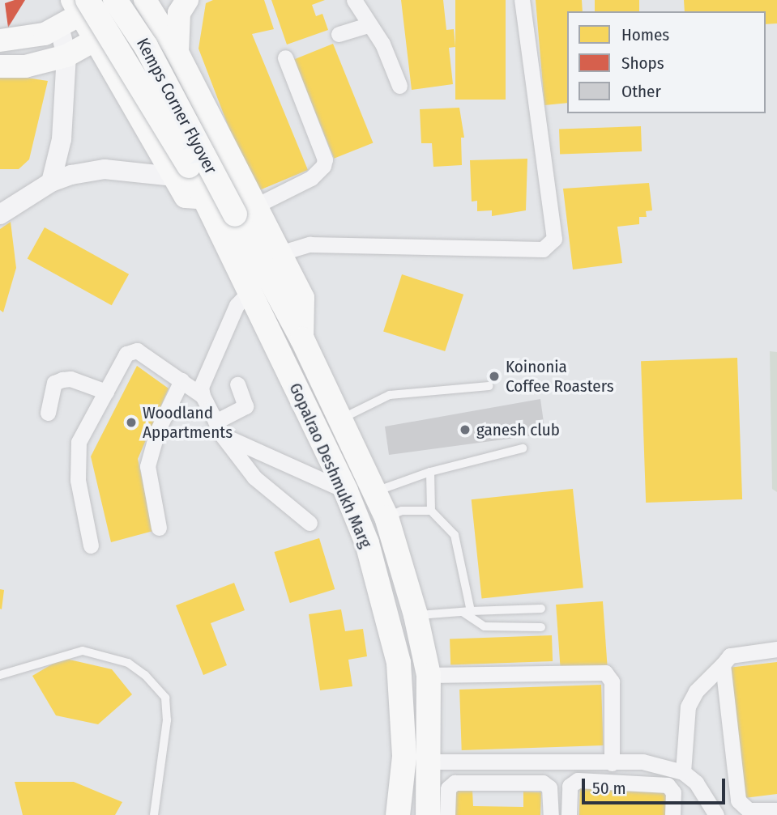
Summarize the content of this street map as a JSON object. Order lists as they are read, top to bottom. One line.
{"streets":{"main road":["Kemps Corner Flyover","Gopalrao Deshmukh Marg"]},"crossings":[["Kemps Corner Flyover","Gopalrao Deshmukh Marg"]],"places":["Koinonia Coffee Roasters","Woodland Appartments","ganesh club"],"legend":["Homes","Shops","Other"],"scale_bar":"50 m"}
